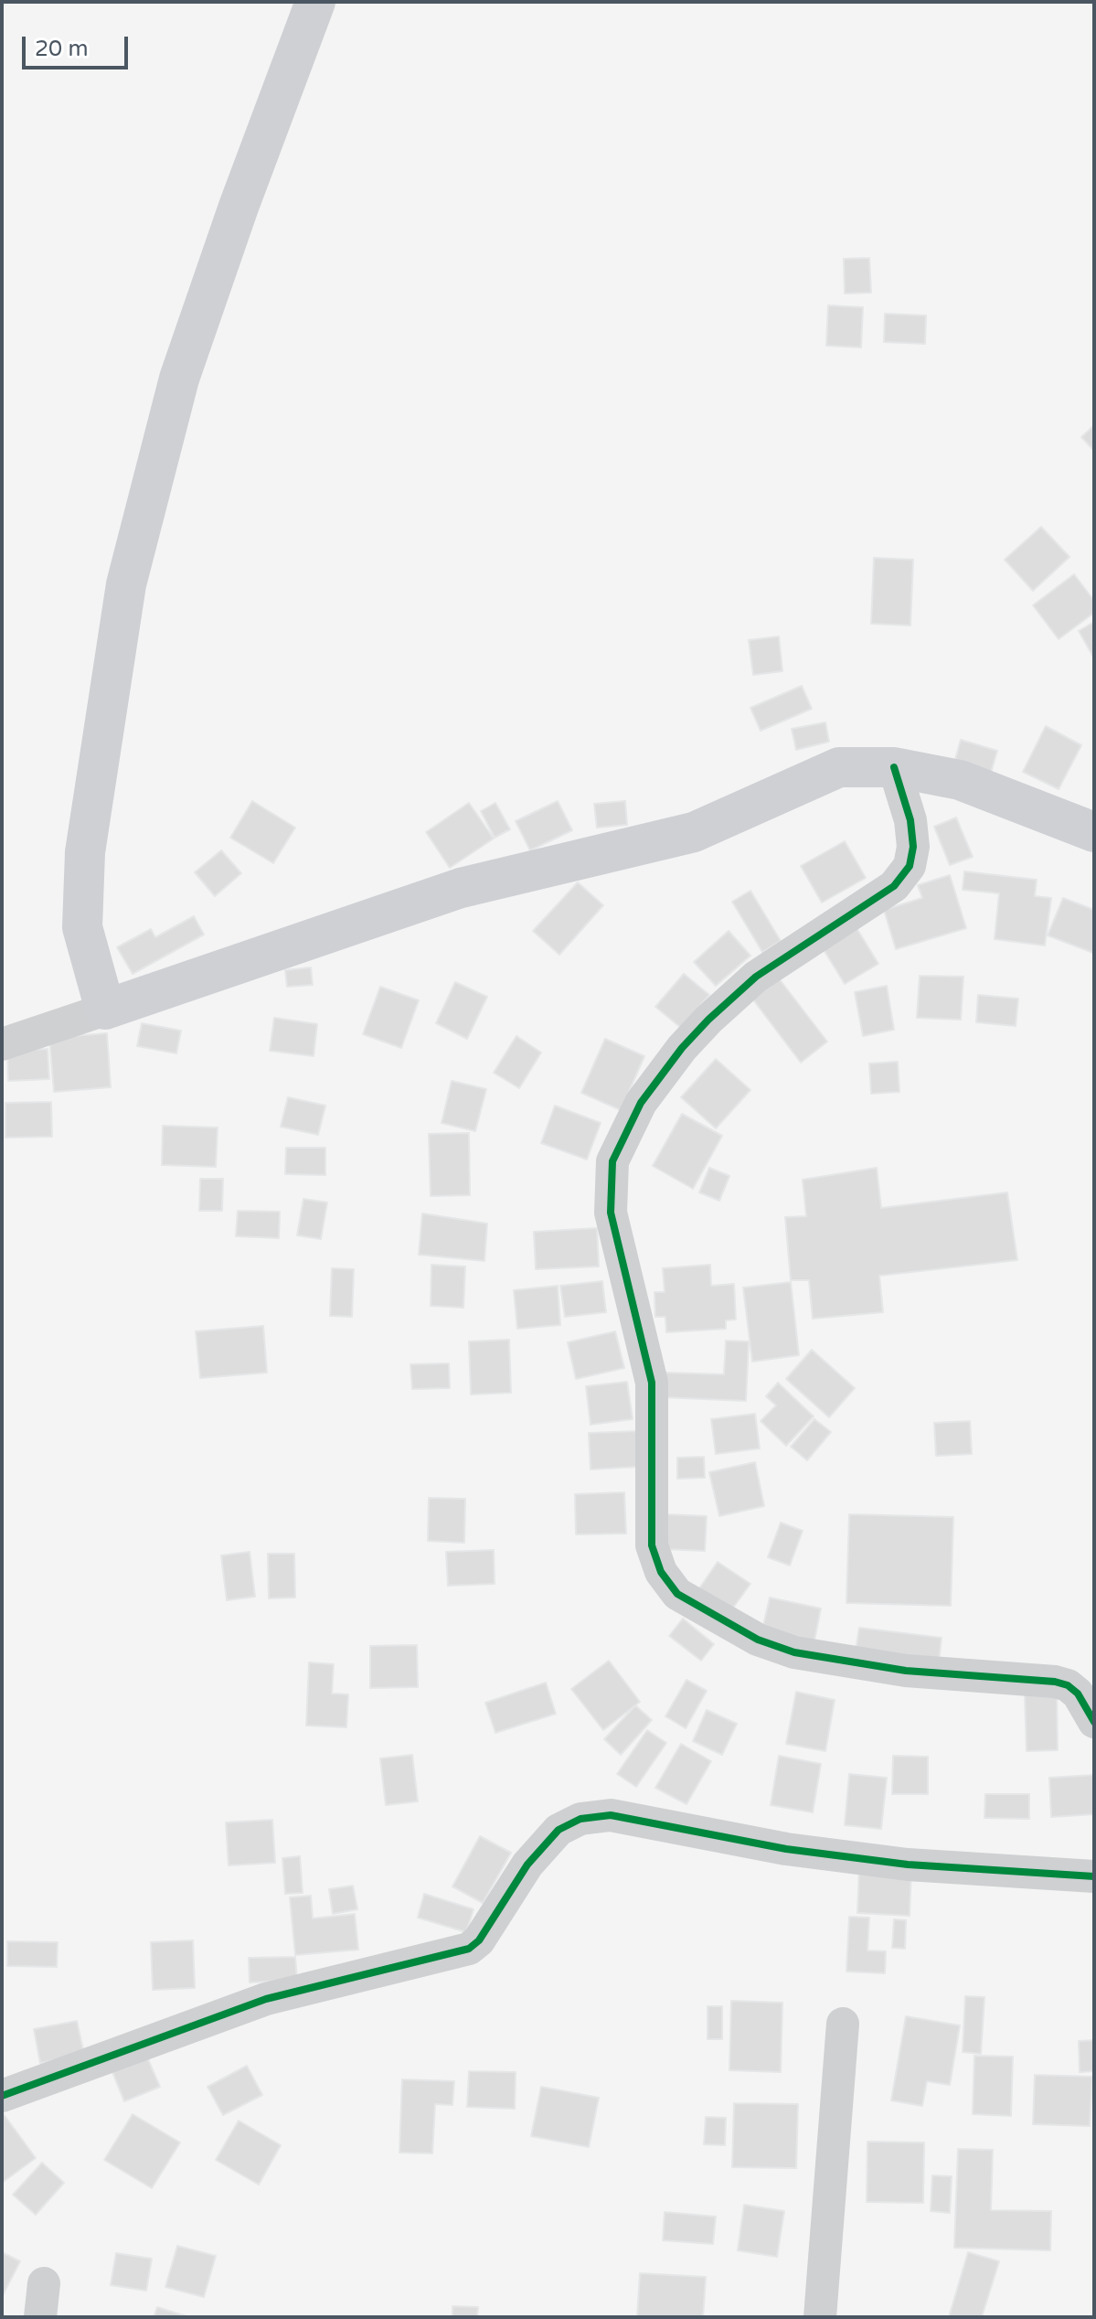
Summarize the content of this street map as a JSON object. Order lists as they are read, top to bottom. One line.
{"scale_bar":"20 m"}
